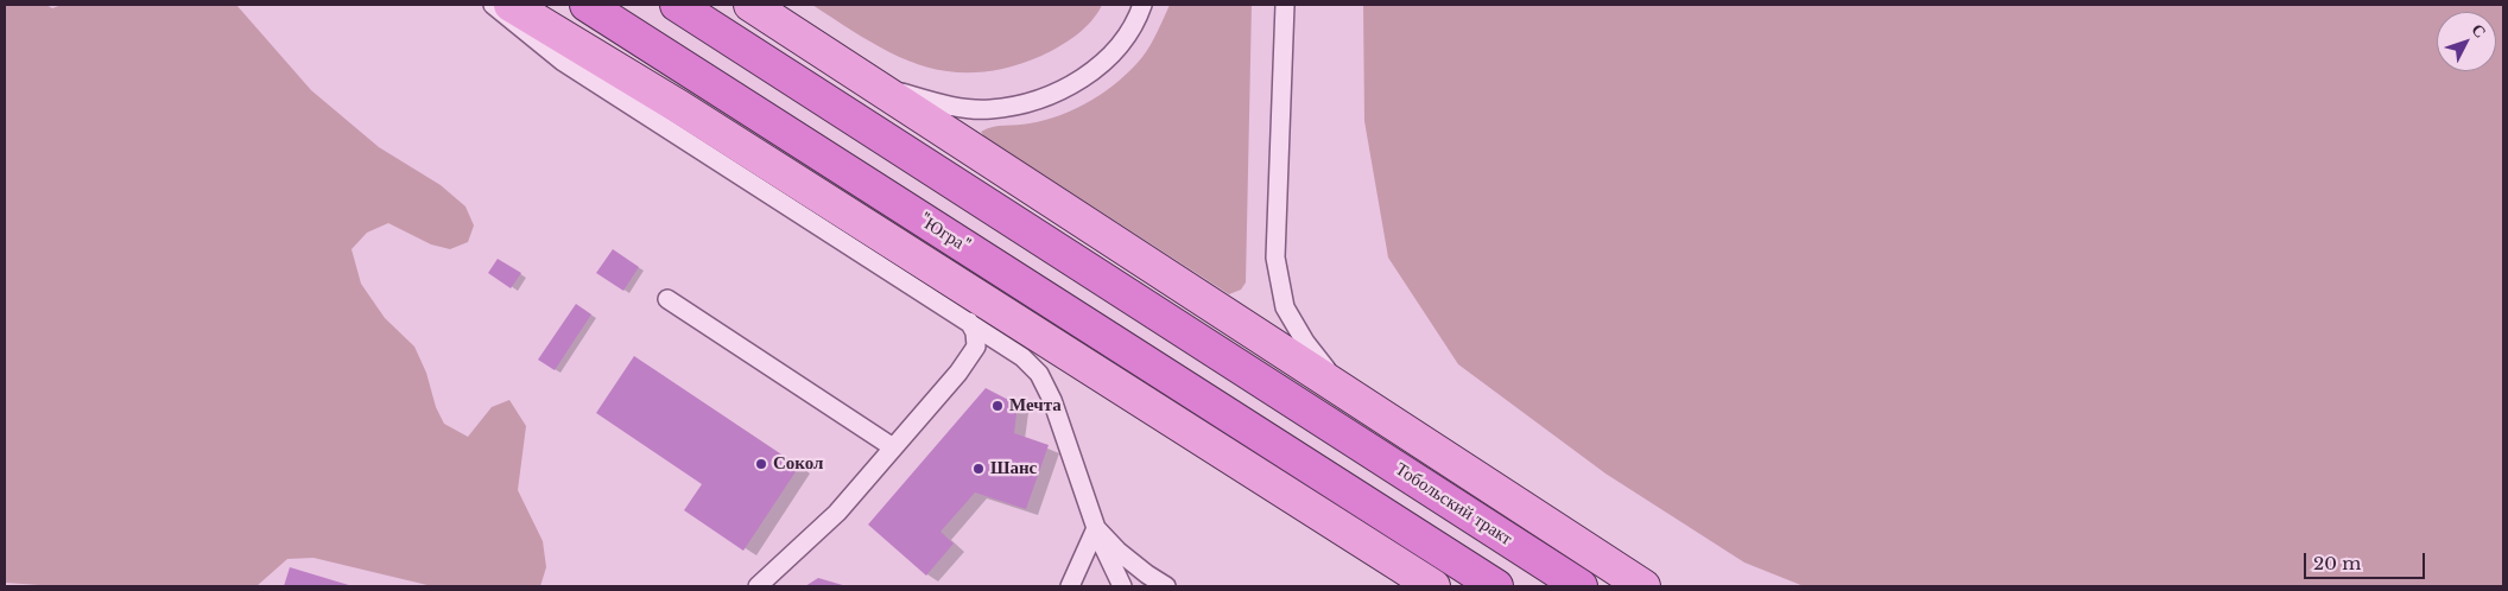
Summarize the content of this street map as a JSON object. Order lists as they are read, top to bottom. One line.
{"streets":{"highway":["\"Югра\"","Тобольский тракт"]},"places":["Мечта","Сокол","Шанс"],"scale_bar":"20 m","north":"top right"}
